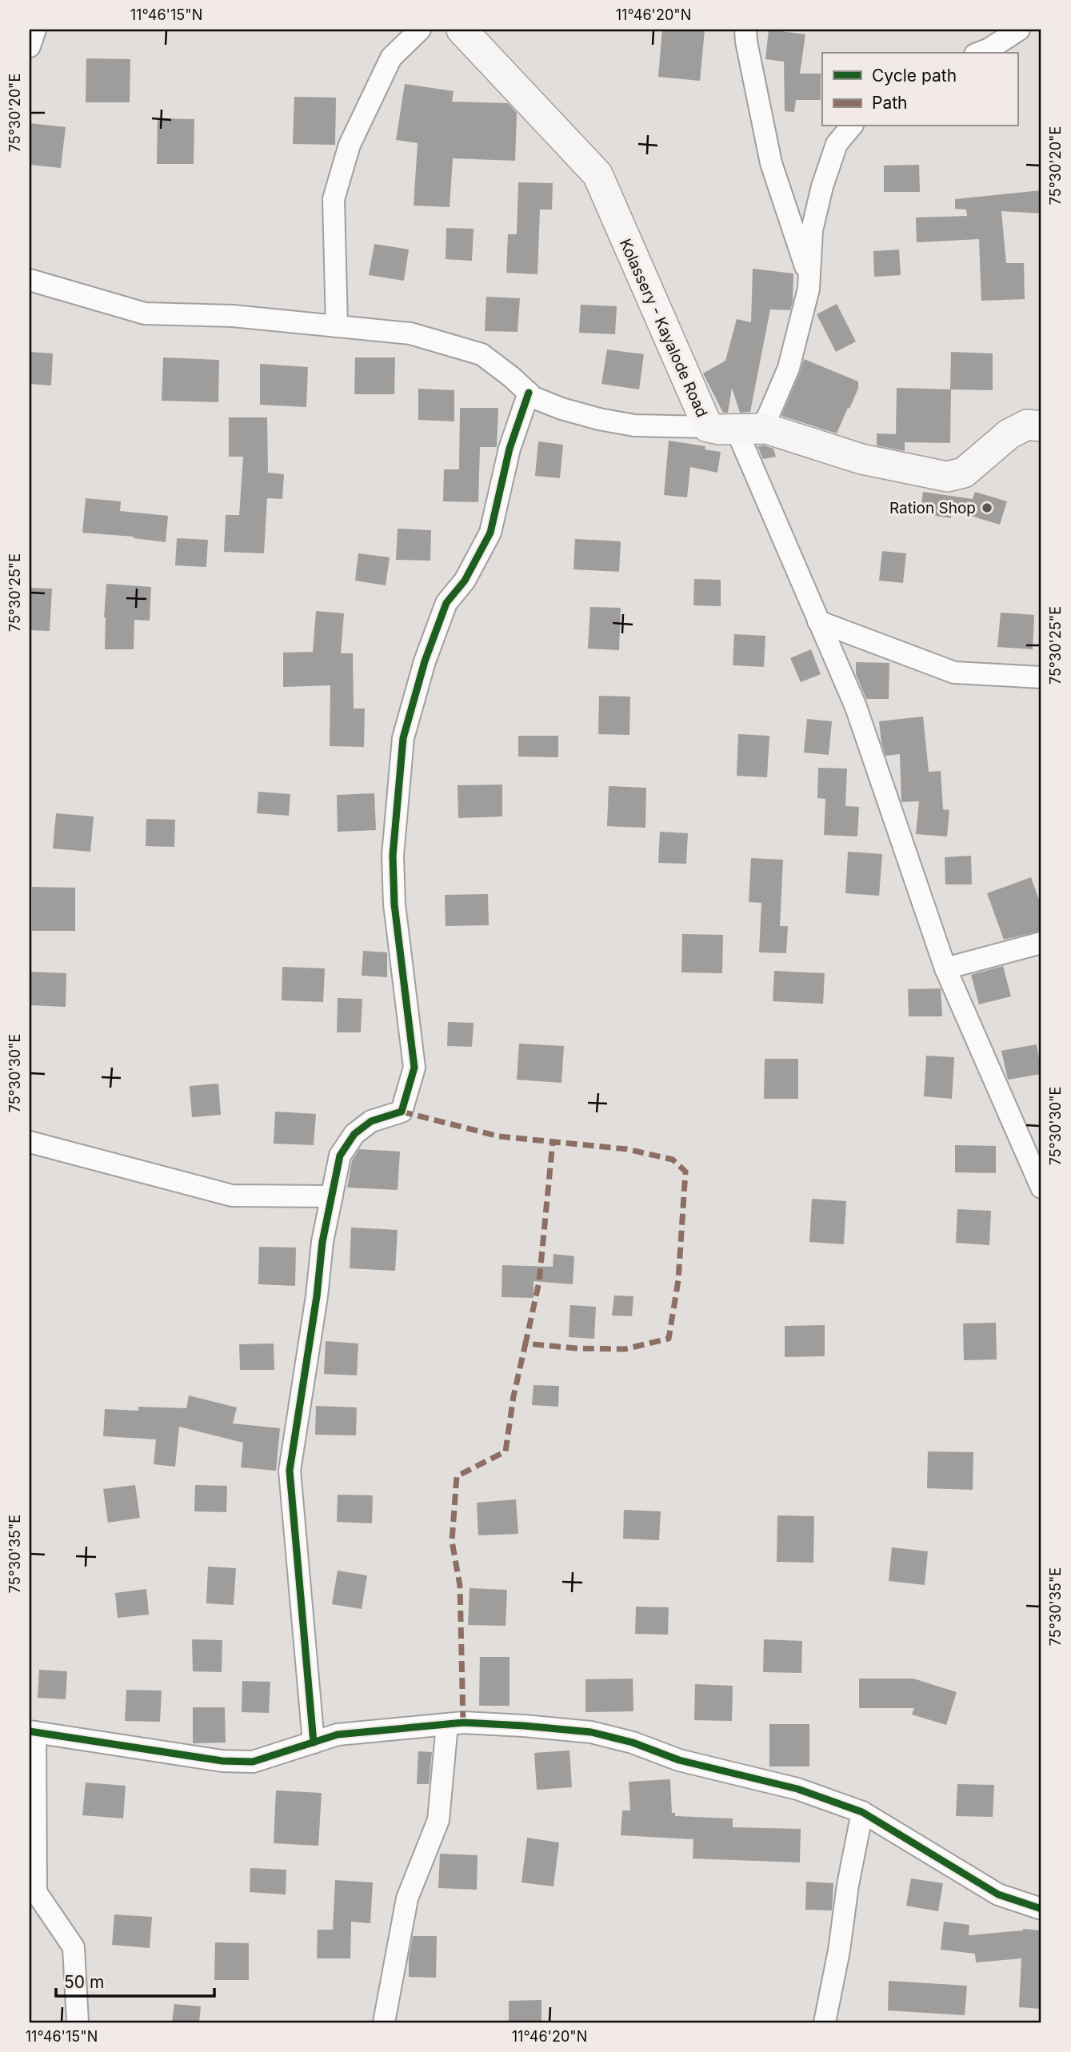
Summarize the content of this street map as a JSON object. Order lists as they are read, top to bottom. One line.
{"streets":{"main road":["Kolassery - Kayalode Road"]},"places":["Ration Shop"],"legend":["Cycle path","Path"],"scale_bar":"50 m","coordinates":["11°46'15\"N","11°46'20\"N","75°30'20\"E","75°30'25\"E","75°30'30\"E","75°30'35\"E"]}
